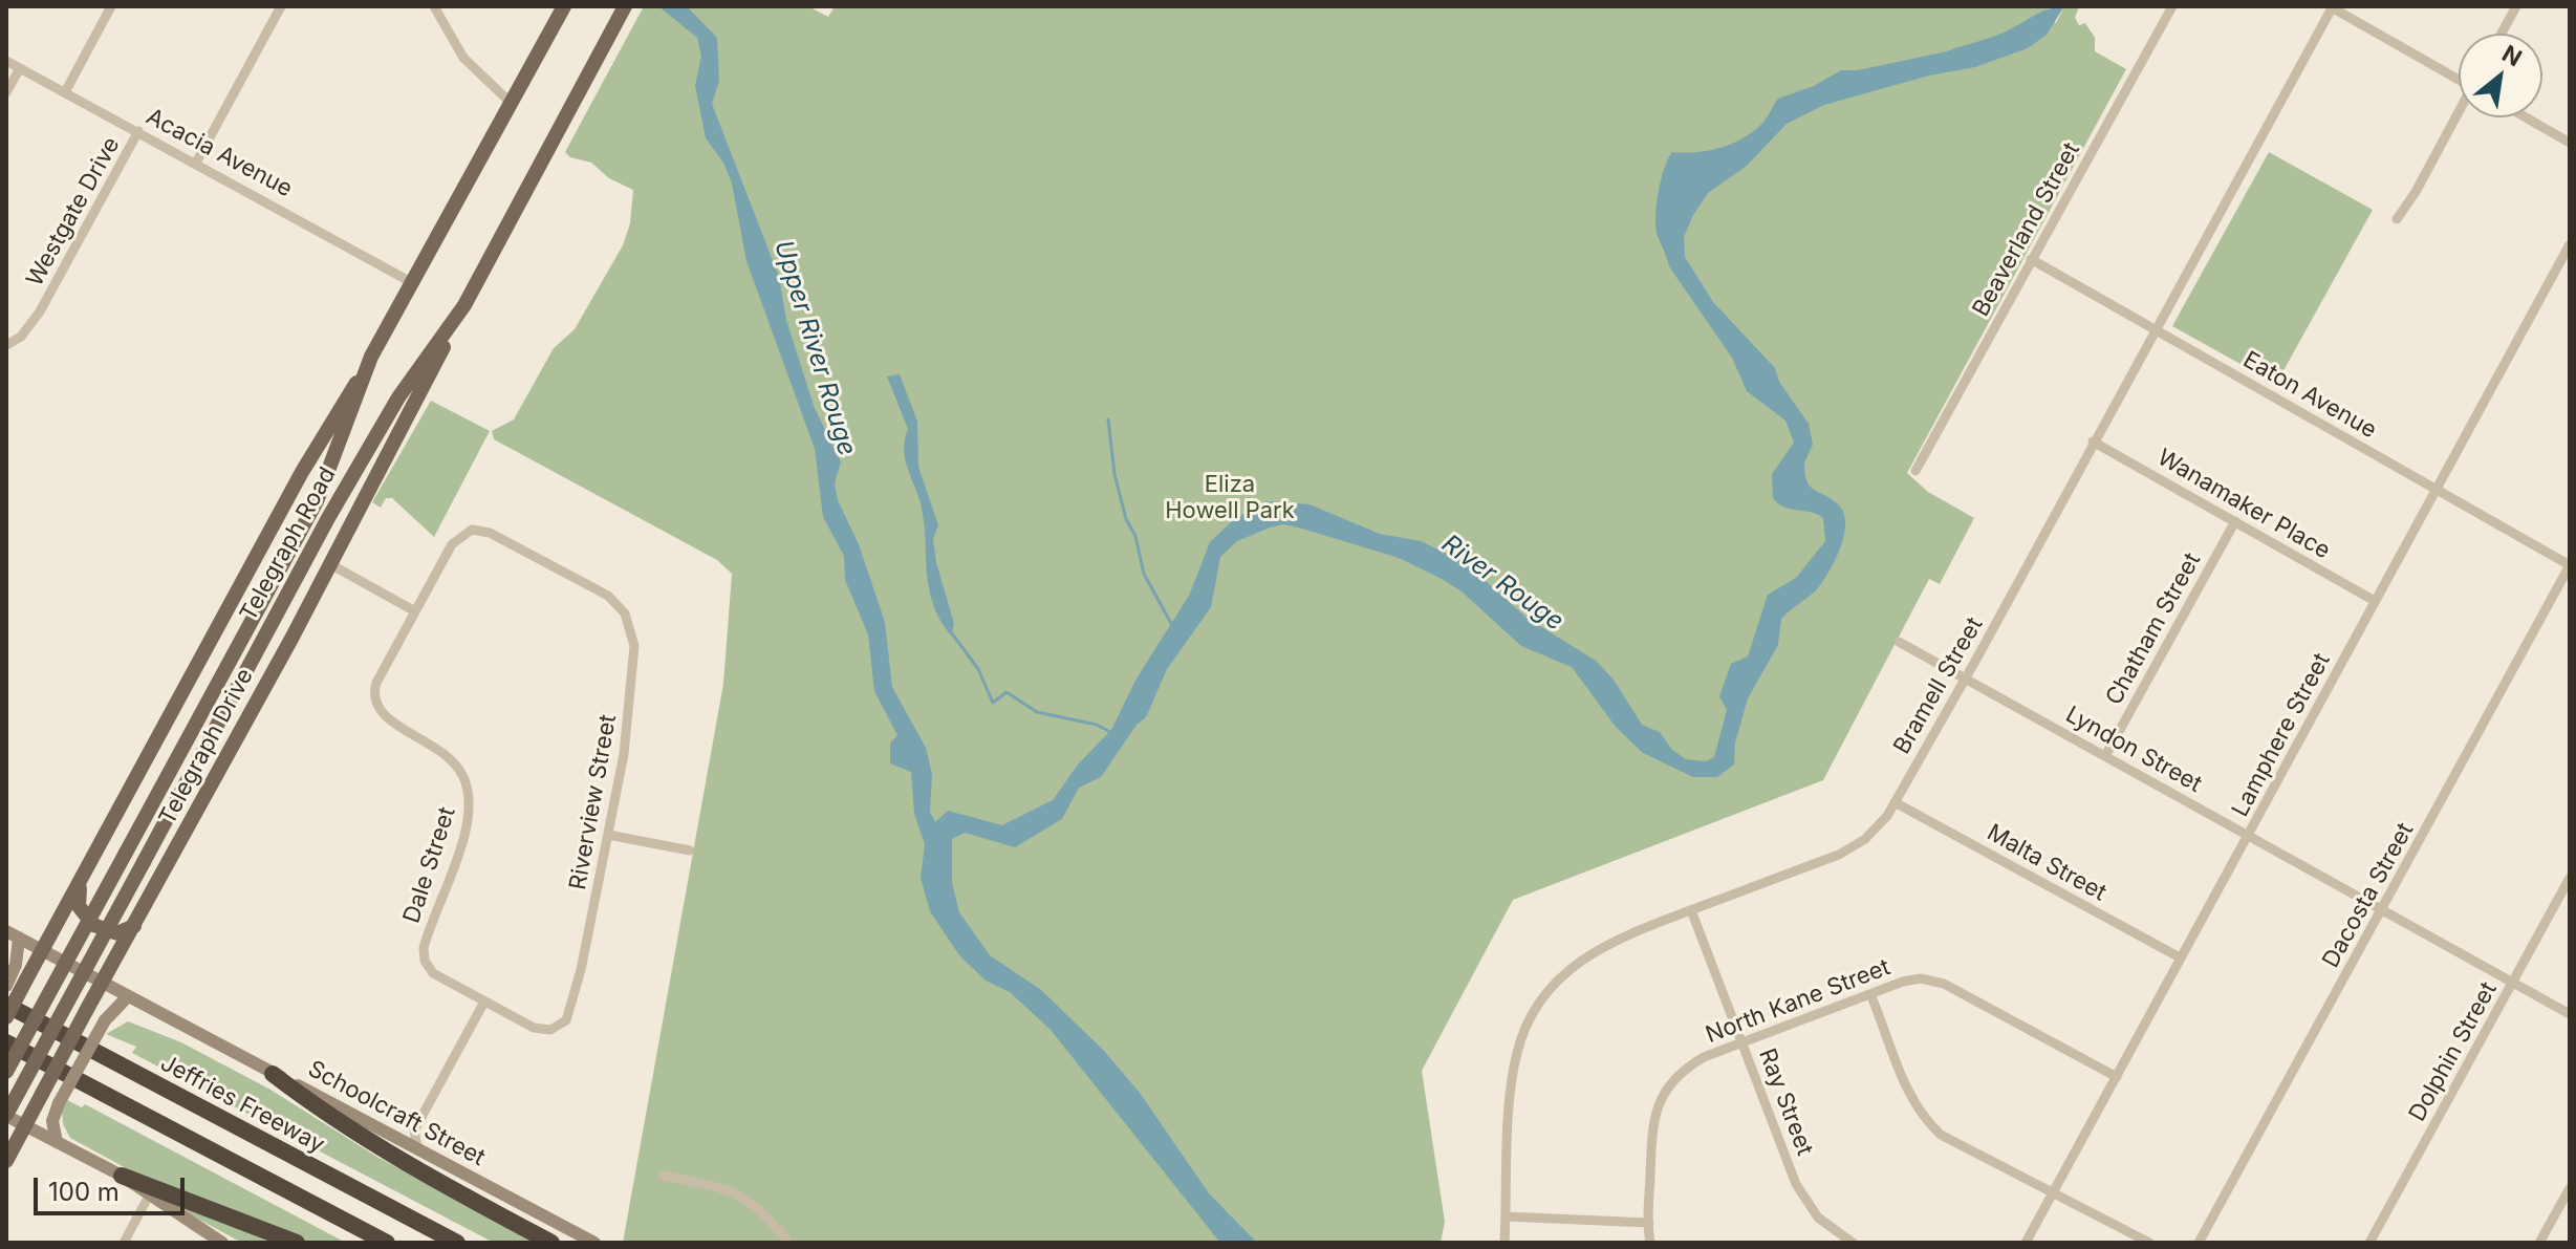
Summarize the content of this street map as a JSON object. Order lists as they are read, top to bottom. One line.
{"streets":{"highway":["Jeffries Freeway"],"main road":["Telegraph Road","Telegraph Drive","Schoolcraft Street"],"street":["Acacia Avenue","Westgate Drive","Beaverland Street","Eaton Avenue","Wanamaker Place","Chatham Street","Bramell Street","Lamphere Street","Lyndon Street","Riverview Street","Malta Street","Dale Street","Dacosta Street","North Kane Street","Dolphin Street","Ray Street"]},"crossings":[["Acacia Avenue","Westgate Drive"],["Acacia Avenue","Telegraph Road"],["Beaverland Street","Eaton Avenue"],["Eaton Avenue","Bramell Street"],["Eaton Avenue","Lamphere Street"],["Eaton Avenue","Dacosta Street"],["Wanamaker Place","Chatham Street"],["Wanamaker Place","Bramell Street"],["Wanamaker Place","Lamphere Street"],["Telegraph Road","Telegraph Drive"],["Chatham Street","Lyndon Street"],["Bramell Street","Lyndon Street"],["Bramell Street","Malta Street"],["Bramell Street","Ray Street"],["Lamphere Street","Lyndon Street"],["Lamphere Street","Malta Street"],["Lamphere Street","North Kane Street"],["Telegraph Drive","Schoolcraft Street"],["Lyndon Street","Dacosta Street"],["Lyndon Street","Dolphin Street"],["Riverview Street","Dale Street"],["North Kane Street","Ray Street"]],"water":["Upper River Rouge","River Rouge"],"parks":["Eliza Howell Park"],"scale_bar":"100 m","north":"top right"}
